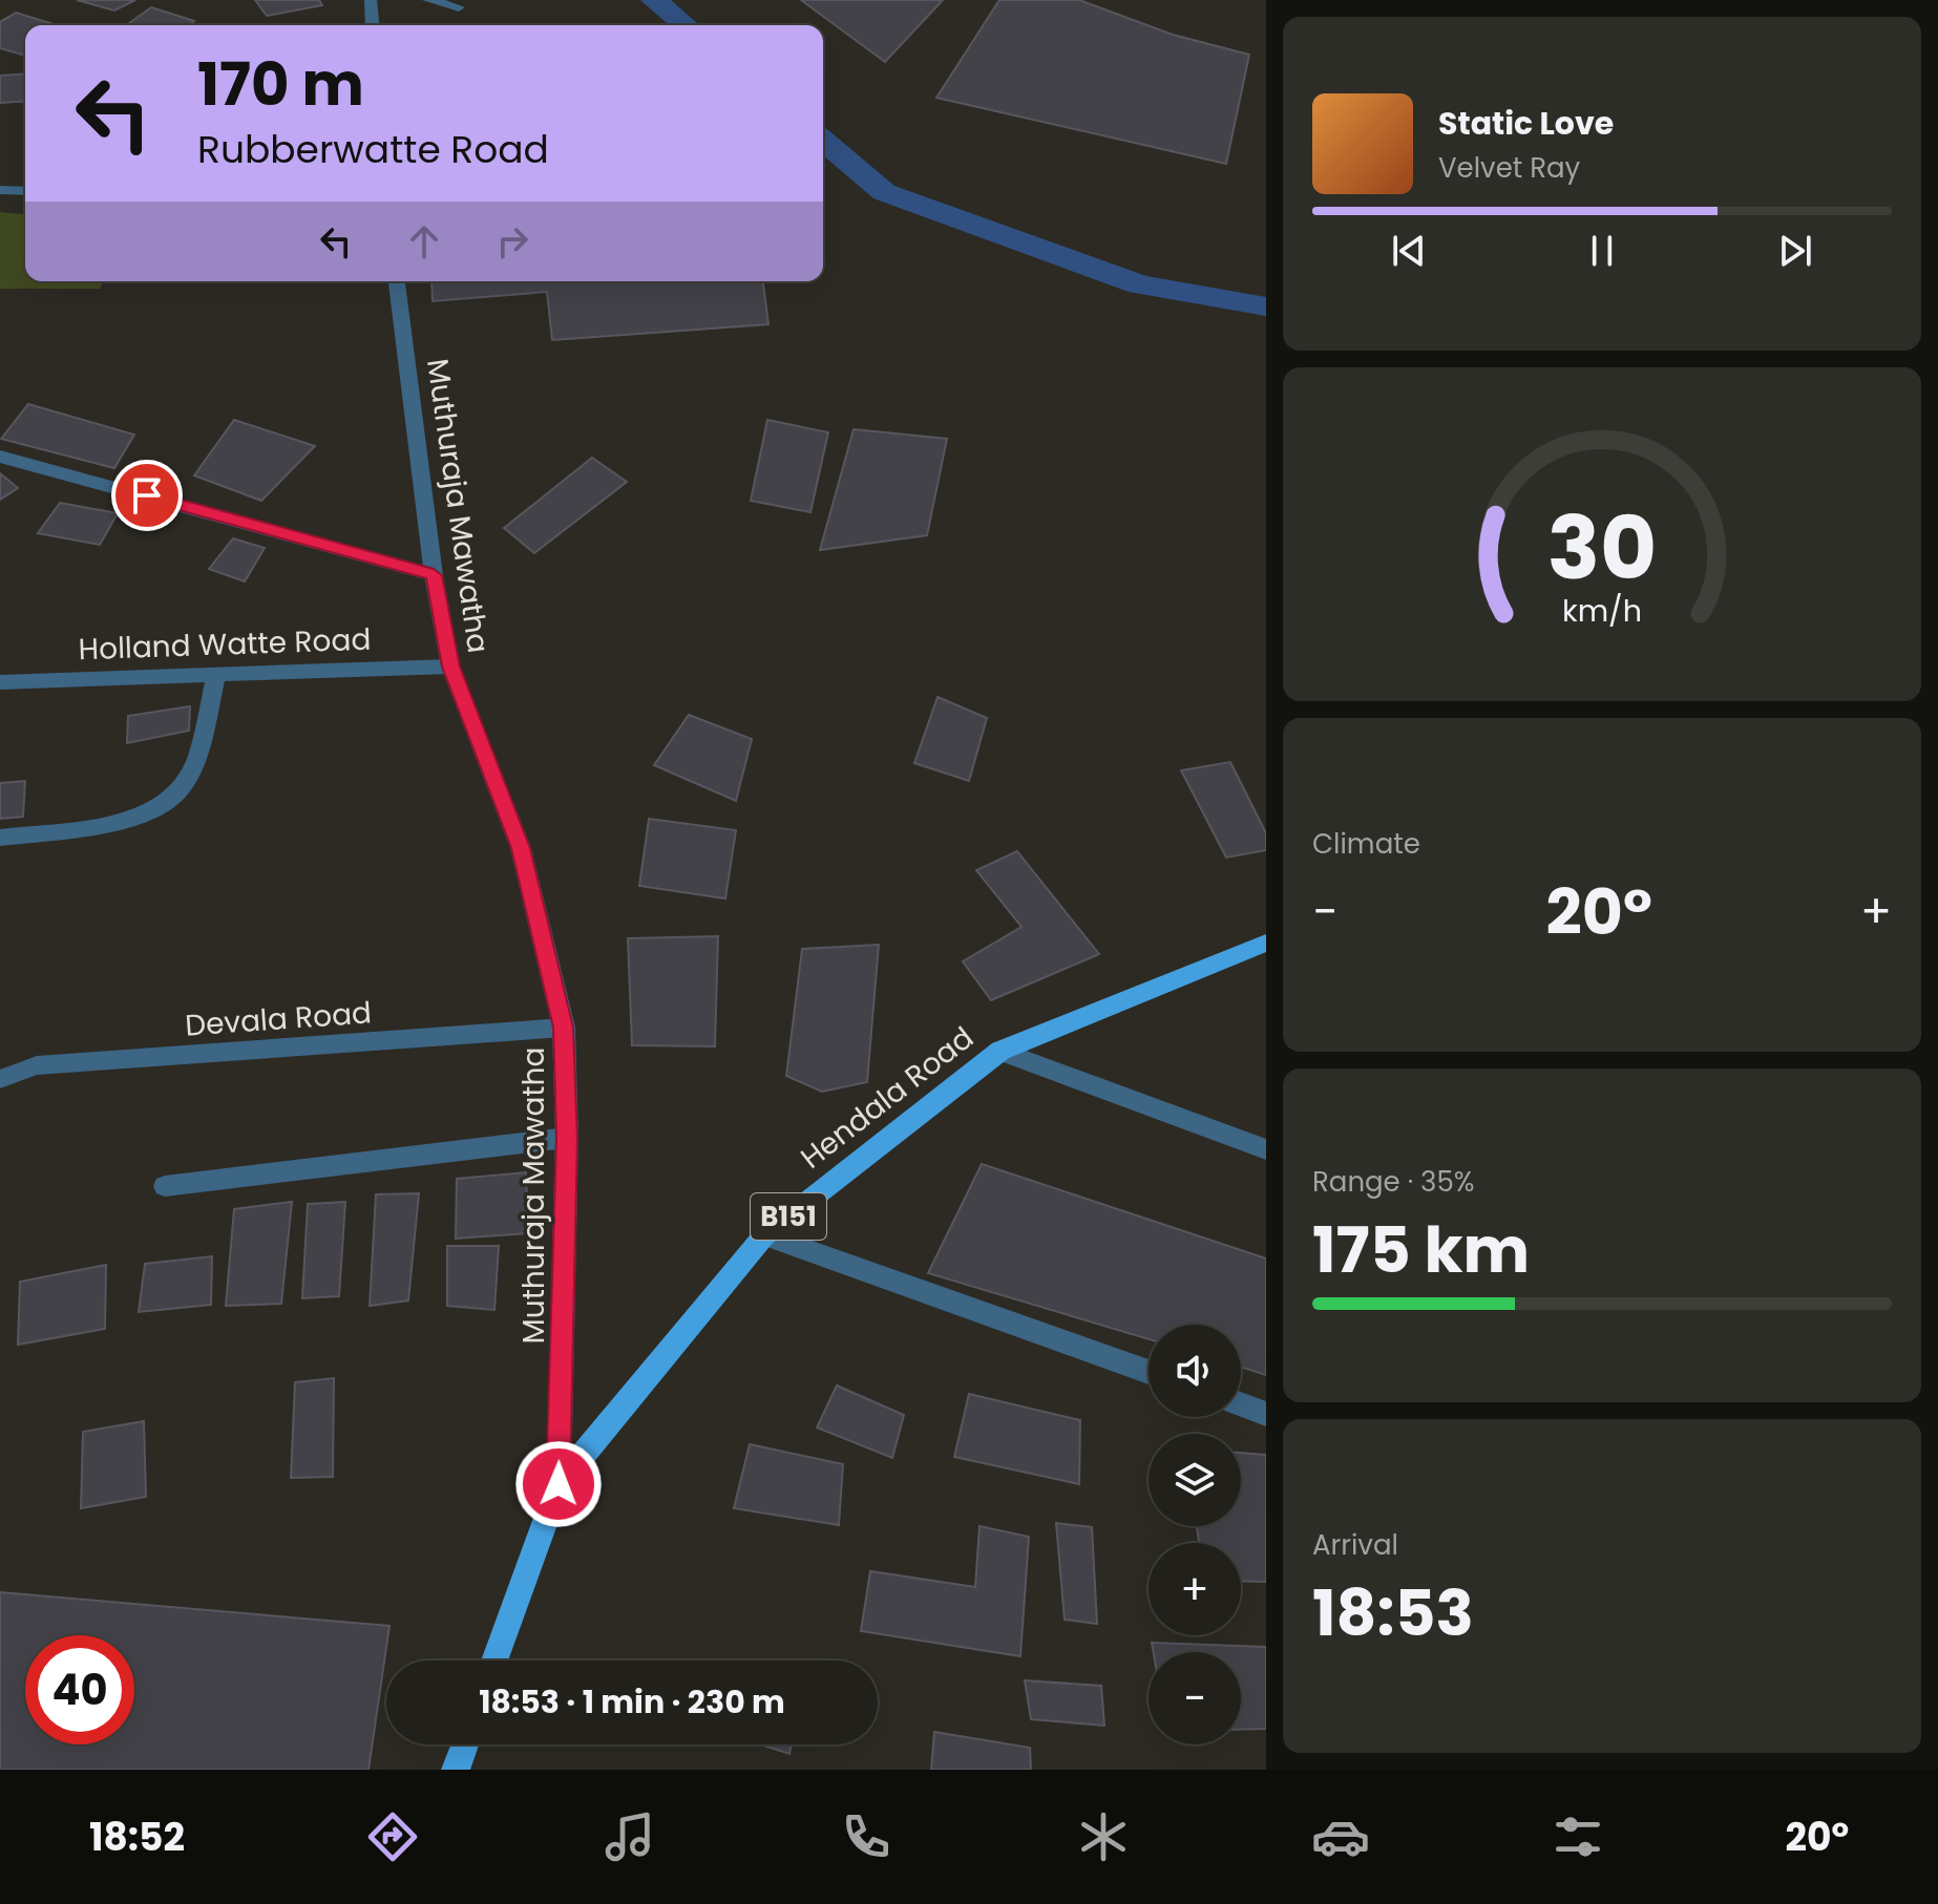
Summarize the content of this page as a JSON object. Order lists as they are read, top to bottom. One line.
{"streets":{"main road":["Hendala Road","B151"],"street":["Muthuraja Mawatha","Holland Watte Road","Devala Road"]},"crossings":[["Muthuraja Mawatha","Holland Watte Road"],["Muthuraja Mawatha","Devala Road"],["Muthuraja Mawatha","Hendala Road"]],"page":{"turn":["170 m","Rubberwatte Road"],"song":["Static Love","Velvet Ray"],"tile":["Climate",["Range · 35%","175 km"],["Arrival","18:53"]],"heat":["−","20°","+"],"map_buttons":["+","−"],"limit":"40","trip":"18:53 · 1 min · 230 m","tabs":["18:52","20°"],"gauge":["30","km/h"]}}
